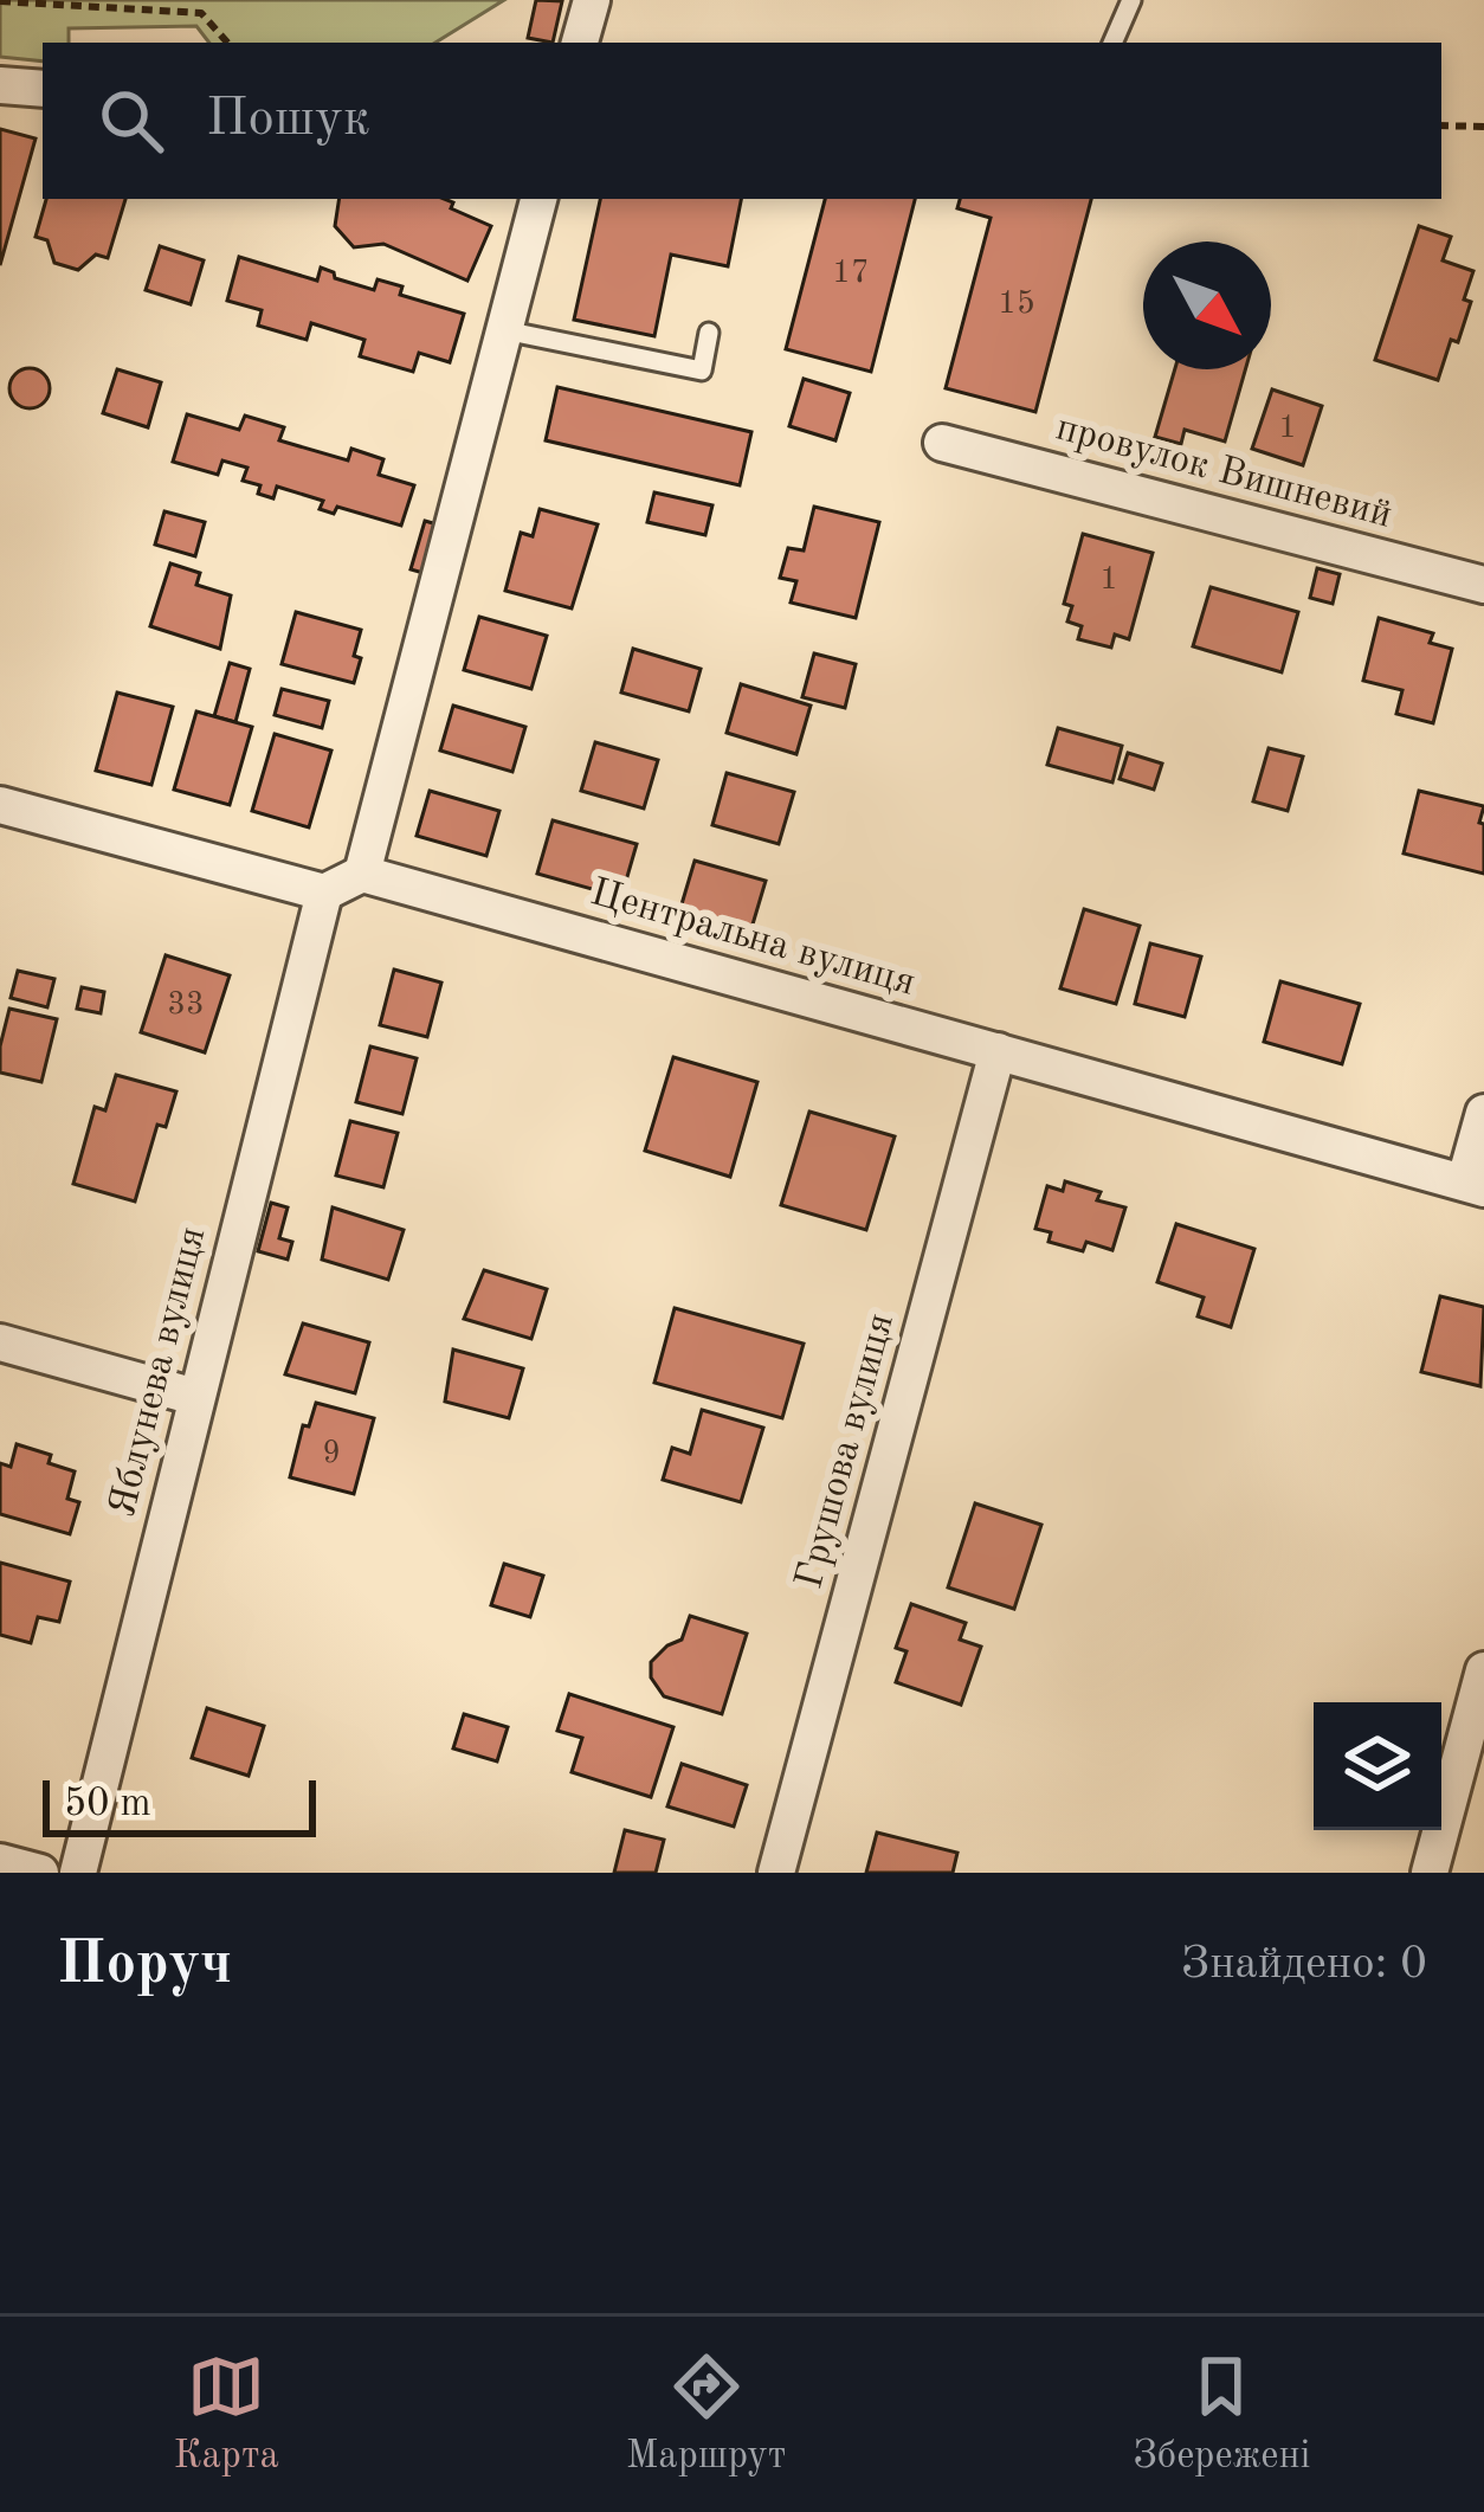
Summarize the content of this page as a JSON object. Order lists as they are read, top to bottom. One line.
{"streets":{"street":["провулок Вишневий","Центральна вулиця","Яблунева вулиця","Грушова вулиця"]},"crossings":[["Центральна вулиця","Грушова вулиця"]],"house_numbers":["17","15","1","1","33","9"],"scale_bar":"50 m","north":"bottom right","page":{"search":"Пошук","scale":"50 m","heading":["Поруч","Знайдено: 0"],"nav":["Карта","Маршрут","Збережені"]}}
